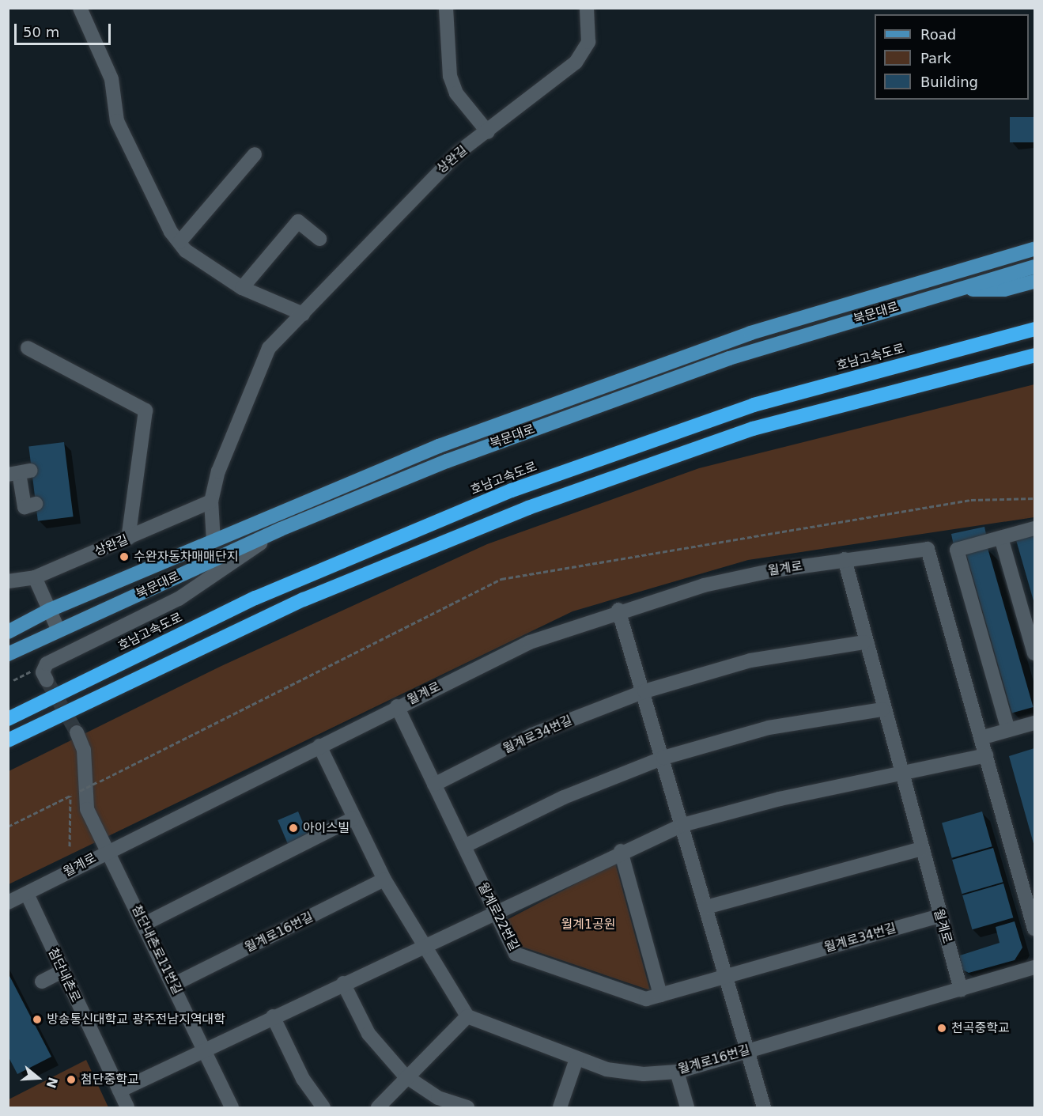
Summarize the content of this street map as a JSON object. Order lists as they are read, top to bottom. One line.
{"streets":{"highway":["호남고속도로"],"main road":["북문대로"],"street":["상완길","월계로","월계로34번길","월계로22번길","월계로16번길","첨단내촌로11번길","첨단내촌로"]},"crossings":[["상완길","북문대로"],["월계로","월계로34번길"],["월계로","월계로22번길"],["월계로","월계로16번길"],["월계로","첨단내촌로11번길"],["월계로","첨단내촌로"],["월계로34번길","월계로22번길"],["월계로16번길","첨단내촌로11번길"]],"parks":["월계1공원"],"places":["수완자동차매매단지","아이스빌","방송통신대학교 광주전남지역대학","천곡중학교","첨단중학교"],"legend":["Road","Park","Building"],"scale_bar":"50 m","north":"right"}
